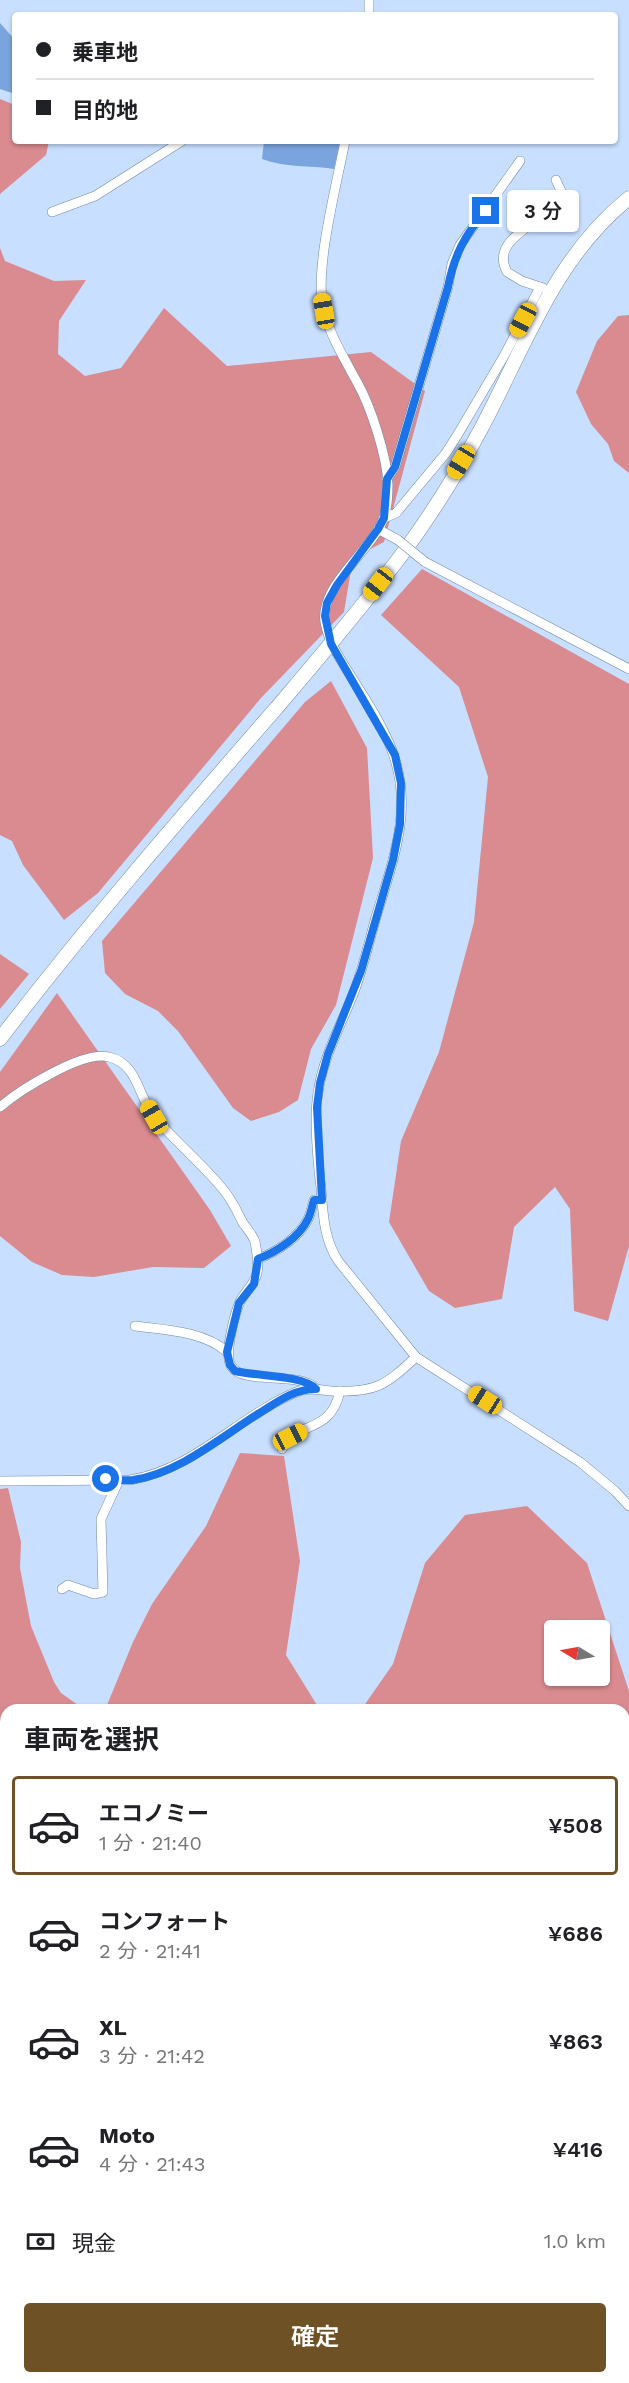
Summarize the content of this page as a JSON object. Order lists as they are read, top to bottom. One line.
{"north":"left","page":{"banner":["乗車地","目的地"],"bubble":"3 分","heading":"車両を選択","list":[{"name":"エコノミー","note":"1 分 · 21:40","value":"¥508"},{"name":"コンフォート","note":"2 分 · 21:41","value":"¥686"},{"name":"XL","note":"3 分 · 21:42","value":"¥863"},{"name":"Moto","note":"4 分 · 21:43","value":"¥416"}],"pay":["現金","1.0 km"],"buttons":"確定"}}
